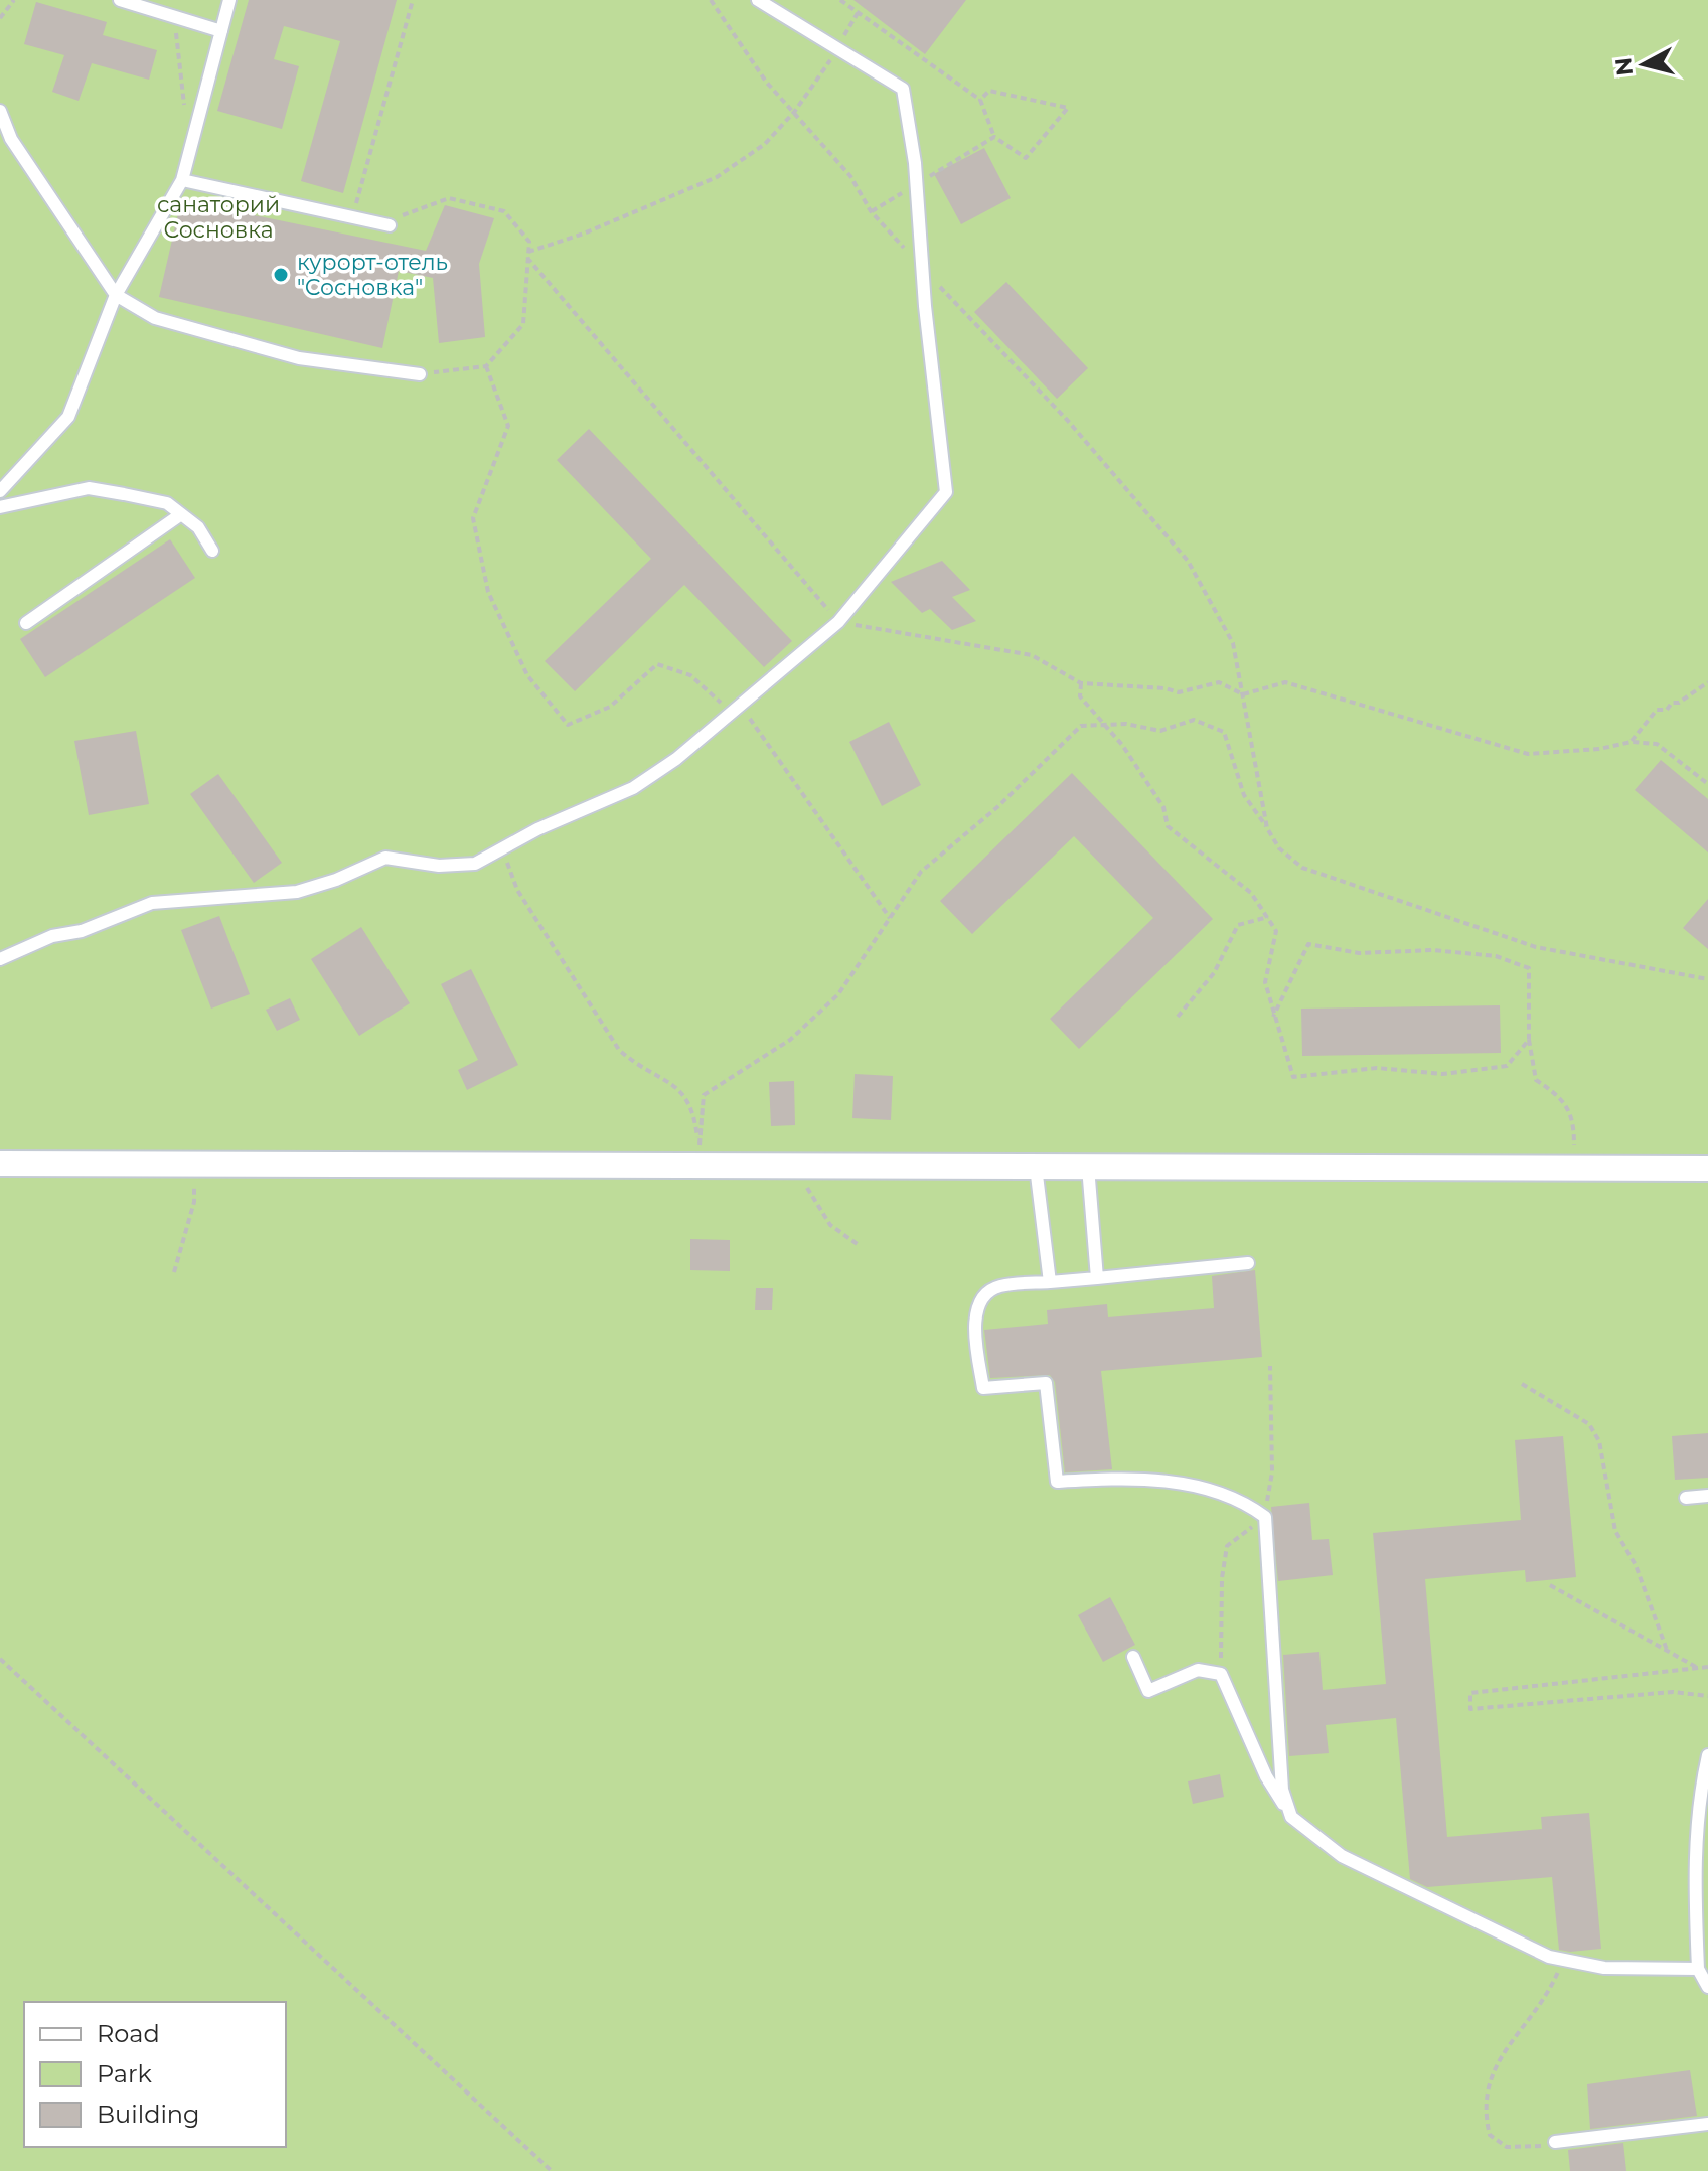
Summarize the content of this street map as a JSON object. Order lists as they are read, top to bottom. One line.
{"parks":["санаторий Сосновка"],"places":["курорт-отель \"Сосновка\""],"legend":["Road","Park","Building"],"north":"left"}
